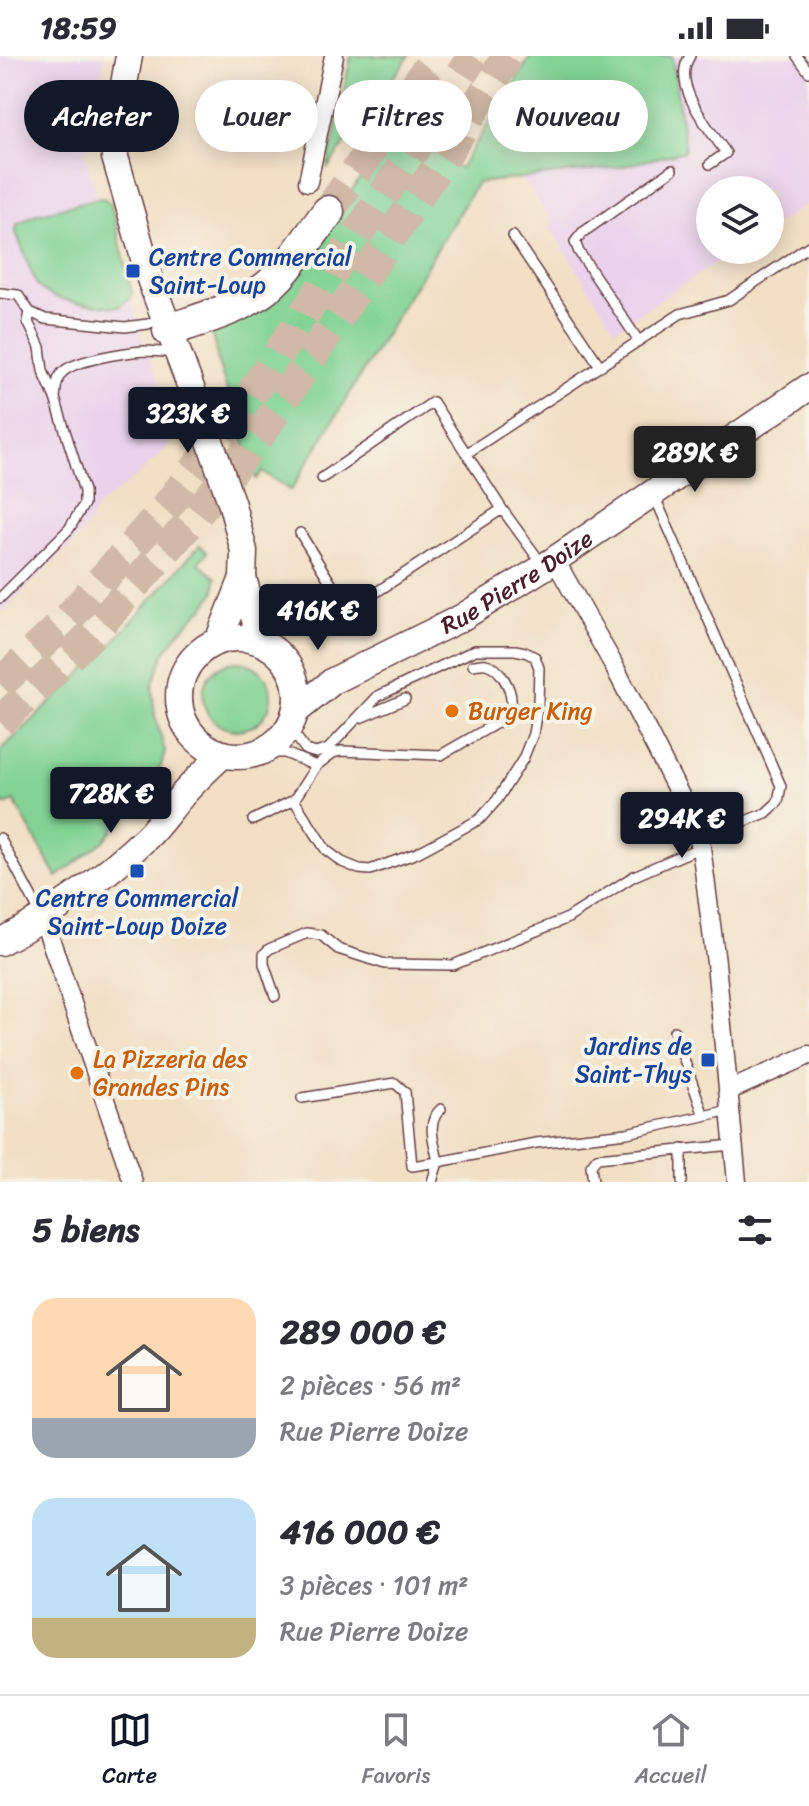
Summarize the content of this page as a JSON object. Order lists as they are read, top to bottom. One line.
{"streets":{"main road":["Rue Pierre Doize"]},"places":{"transit":["Centre Commercial Saint-Loup","Centre Commercial Saint-Loup Doize","Jardins de Saint-Thys"],"other":["Burger King","La Pizzeria des Grandes Pins"]},"page":{"status":"18:59","chip":["Acheter","Louer","Filtres","Nouveau"],"price":["323K €","289K €","416K €","728K €","294K €"],"heading":"5 biens","list":[{"name":"289 000 €","note":"2 pièces · 56 m² · Rue Pierre Doize"},{"name":"416 000 €","note":"3 pièces · 101 m² · Rue Pierre Doize"}],"tabs":["Carte","Favoris","Accueil"]}}
